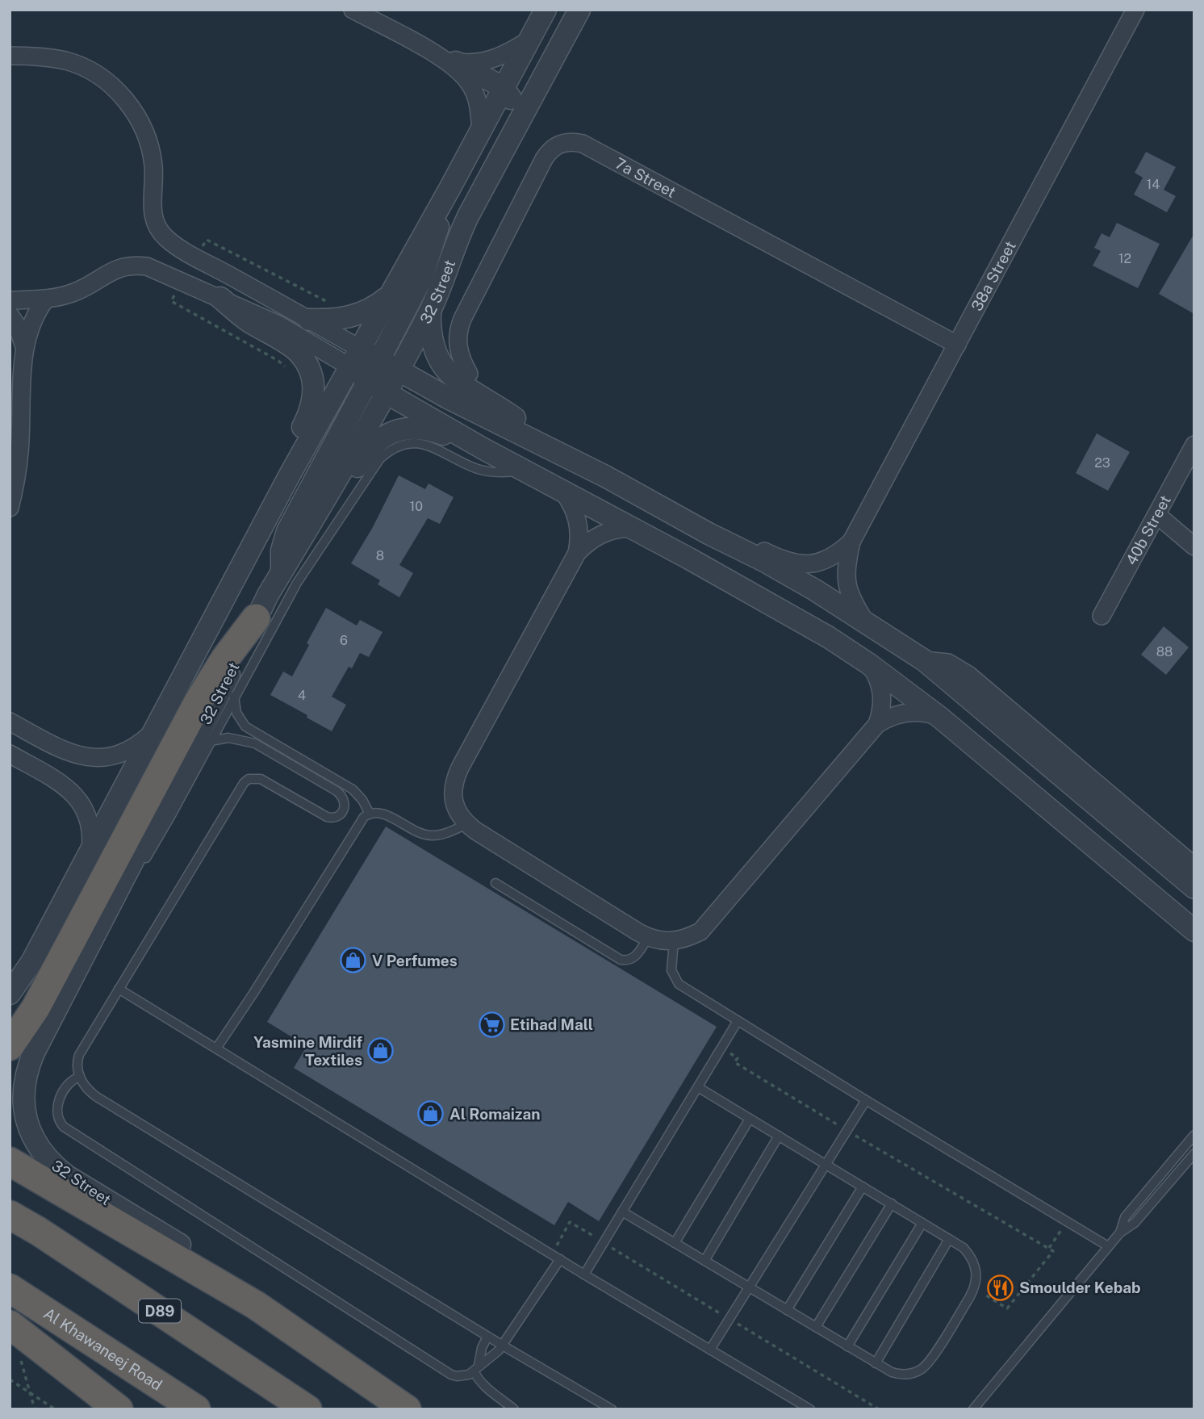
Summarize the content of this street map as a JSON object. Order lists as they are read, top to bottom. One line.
{"streets":{"highway":["D89","Al Khawaneej Road"],"street":["7a Street","38a Street","32 Street","40b Street"]},"crossings":[["7a Street","38a Street"]],"places":{"shop":["V Perfumes","Yasmine Mirdif Textiles","Al Romaizan"],"supermarket":["Etihad Mall"],"restaurant":["Smoulder Kebab"]},"house_numbers":["14","12","23","10","8","6","88","4"]}
